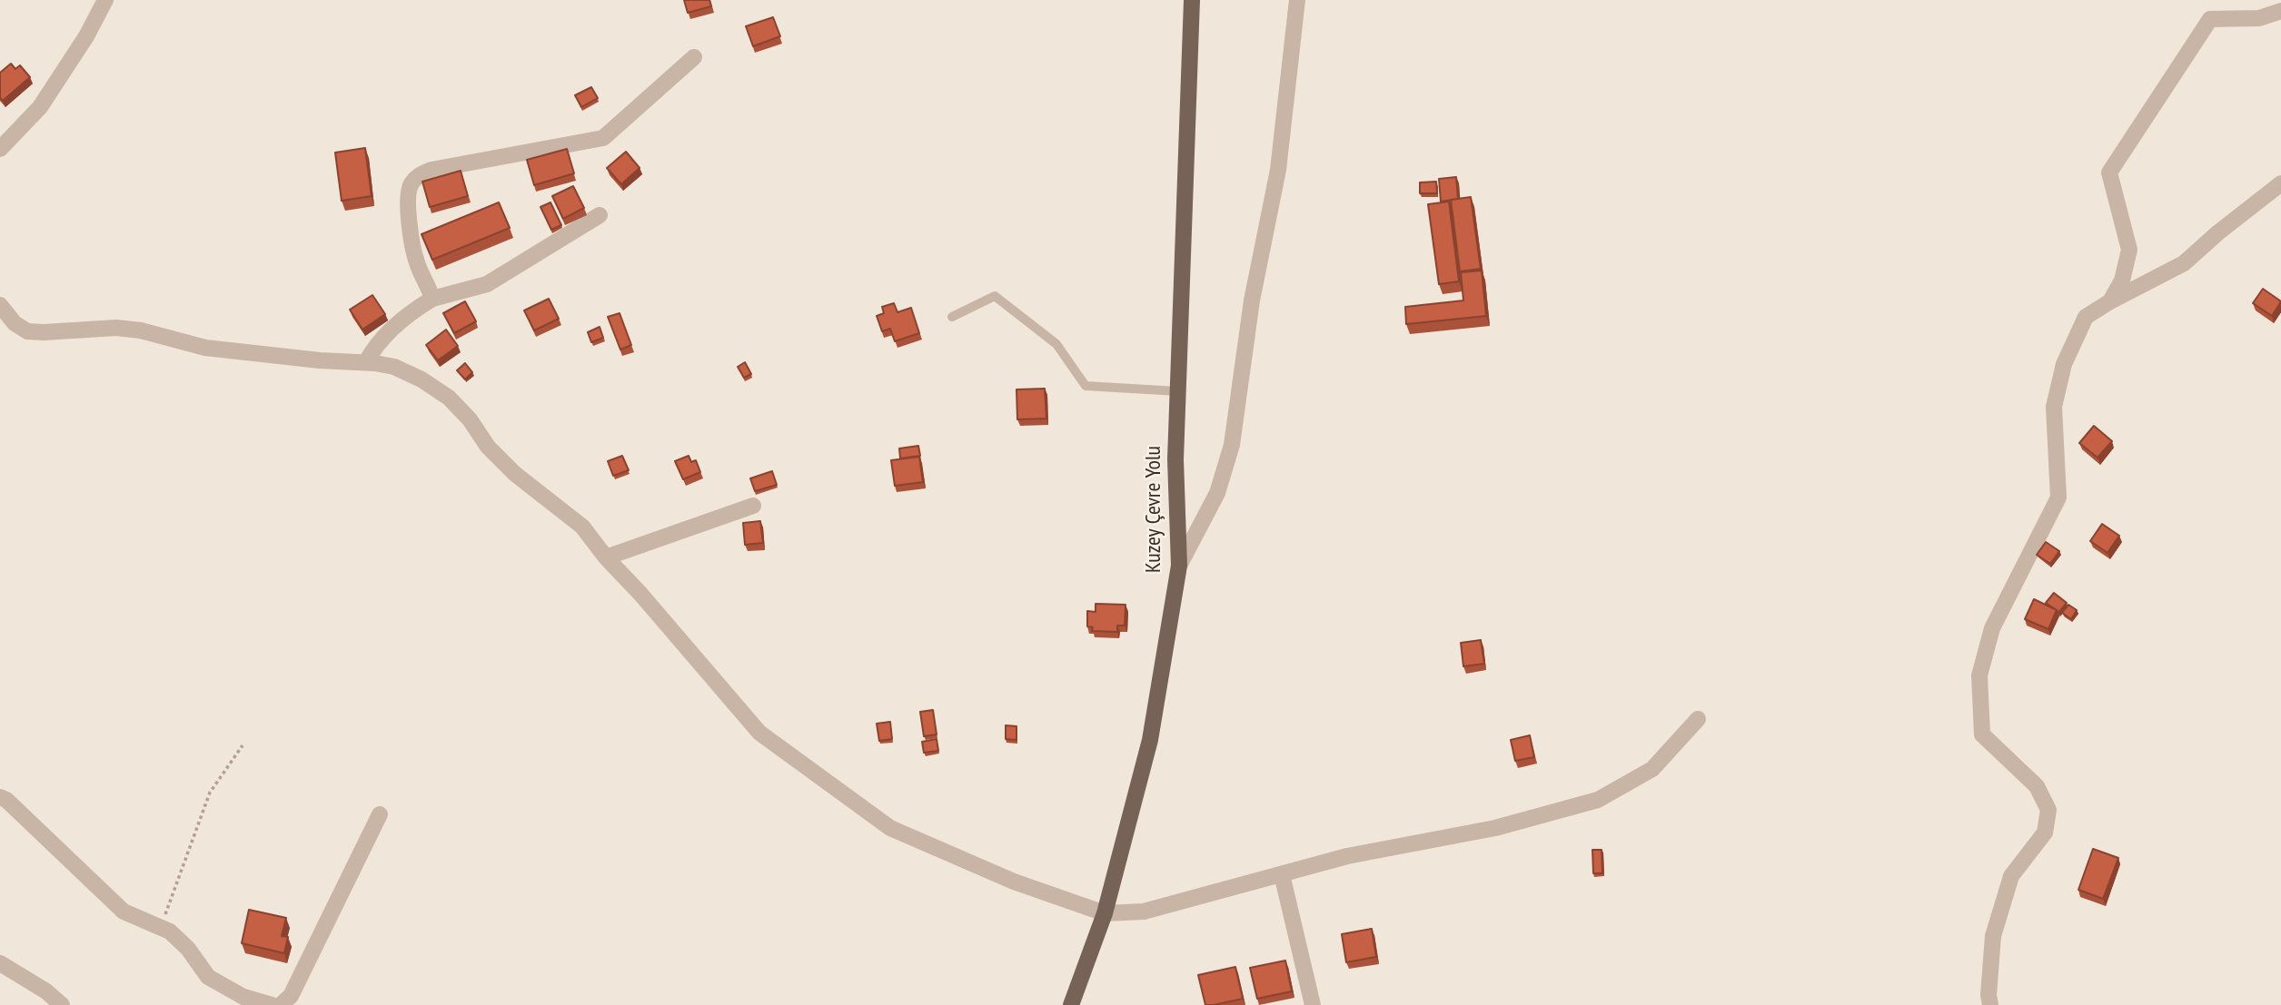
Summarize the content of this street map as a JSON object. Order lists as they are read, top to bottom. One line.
{"streets":{"main road":["Kuzey Çevre Yolu"]}}
